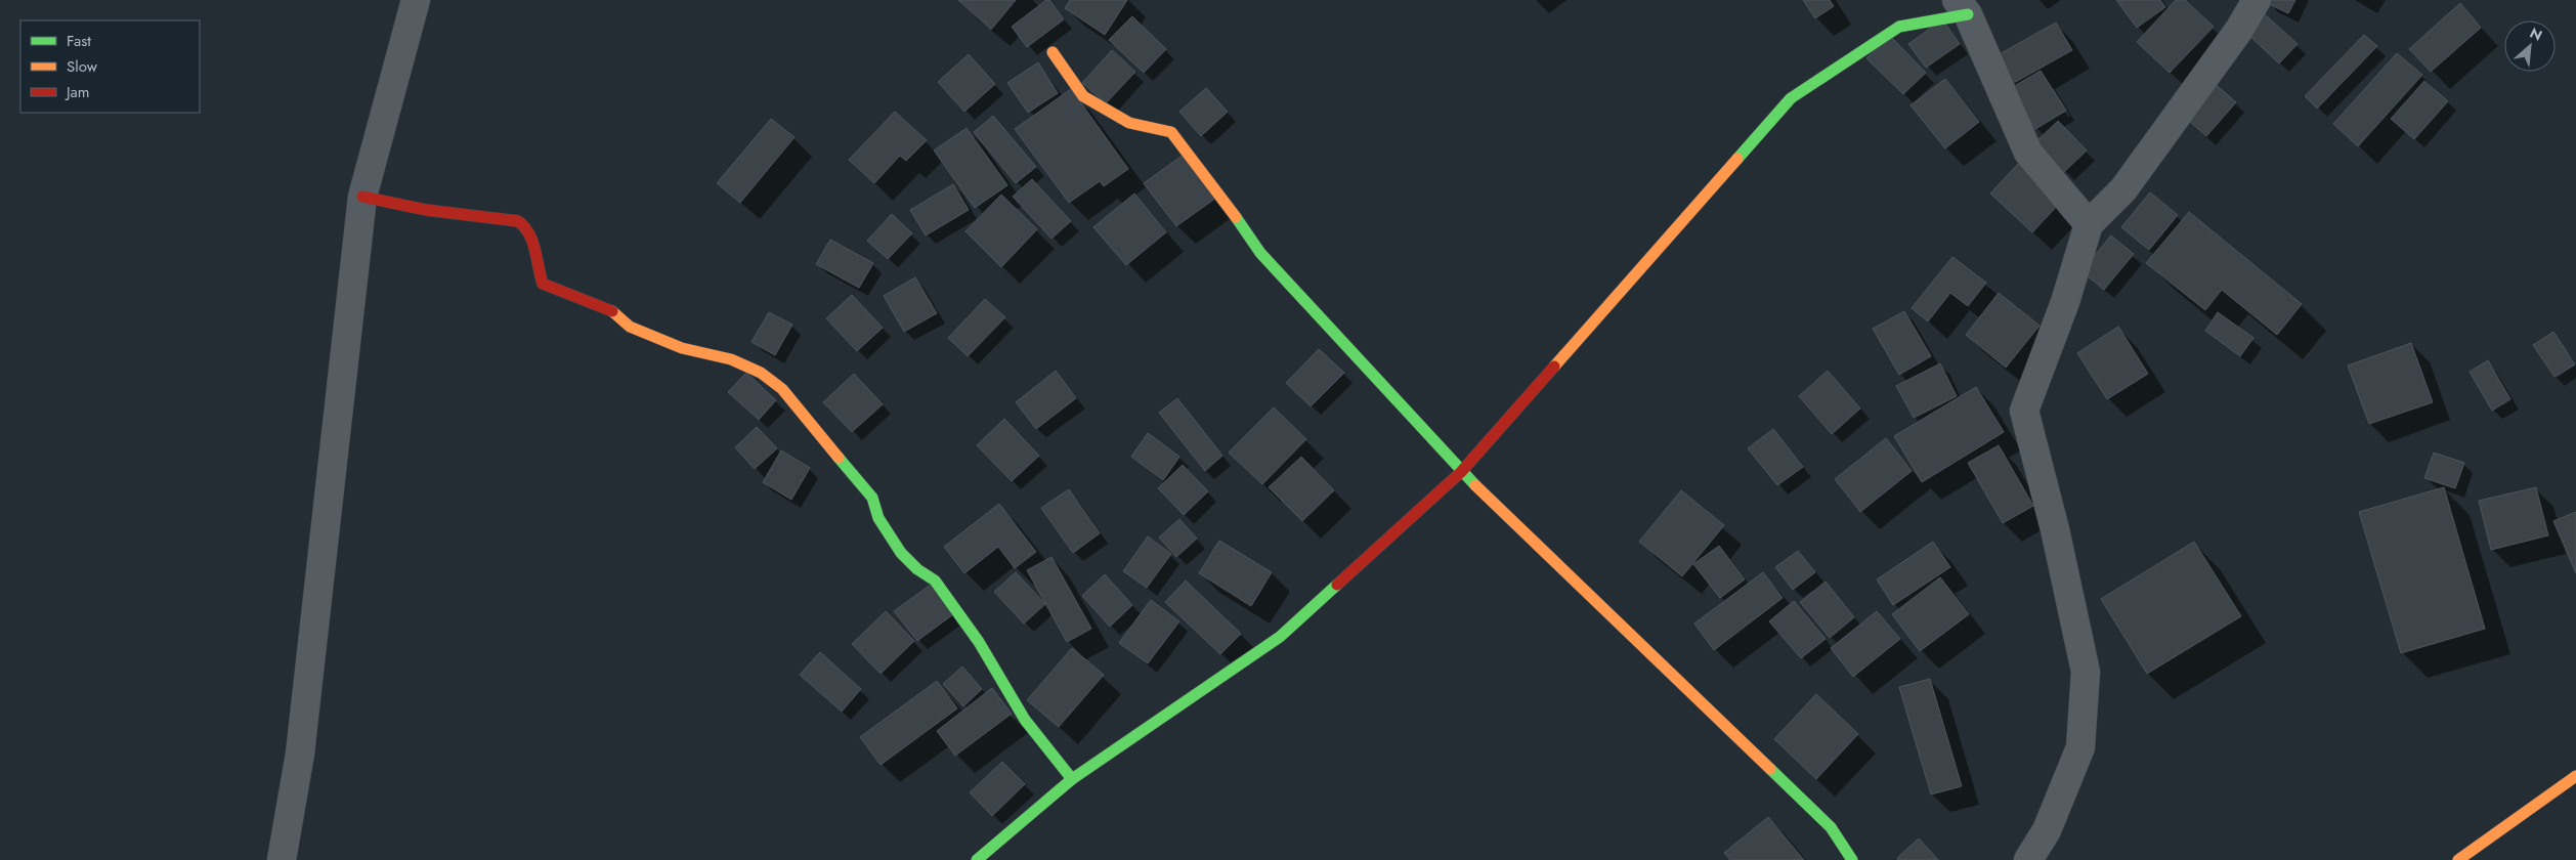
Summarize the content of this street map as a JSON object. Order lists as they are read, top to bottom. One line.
{"legend":["Fast","Slow","Jam"],"north":"top right"}
